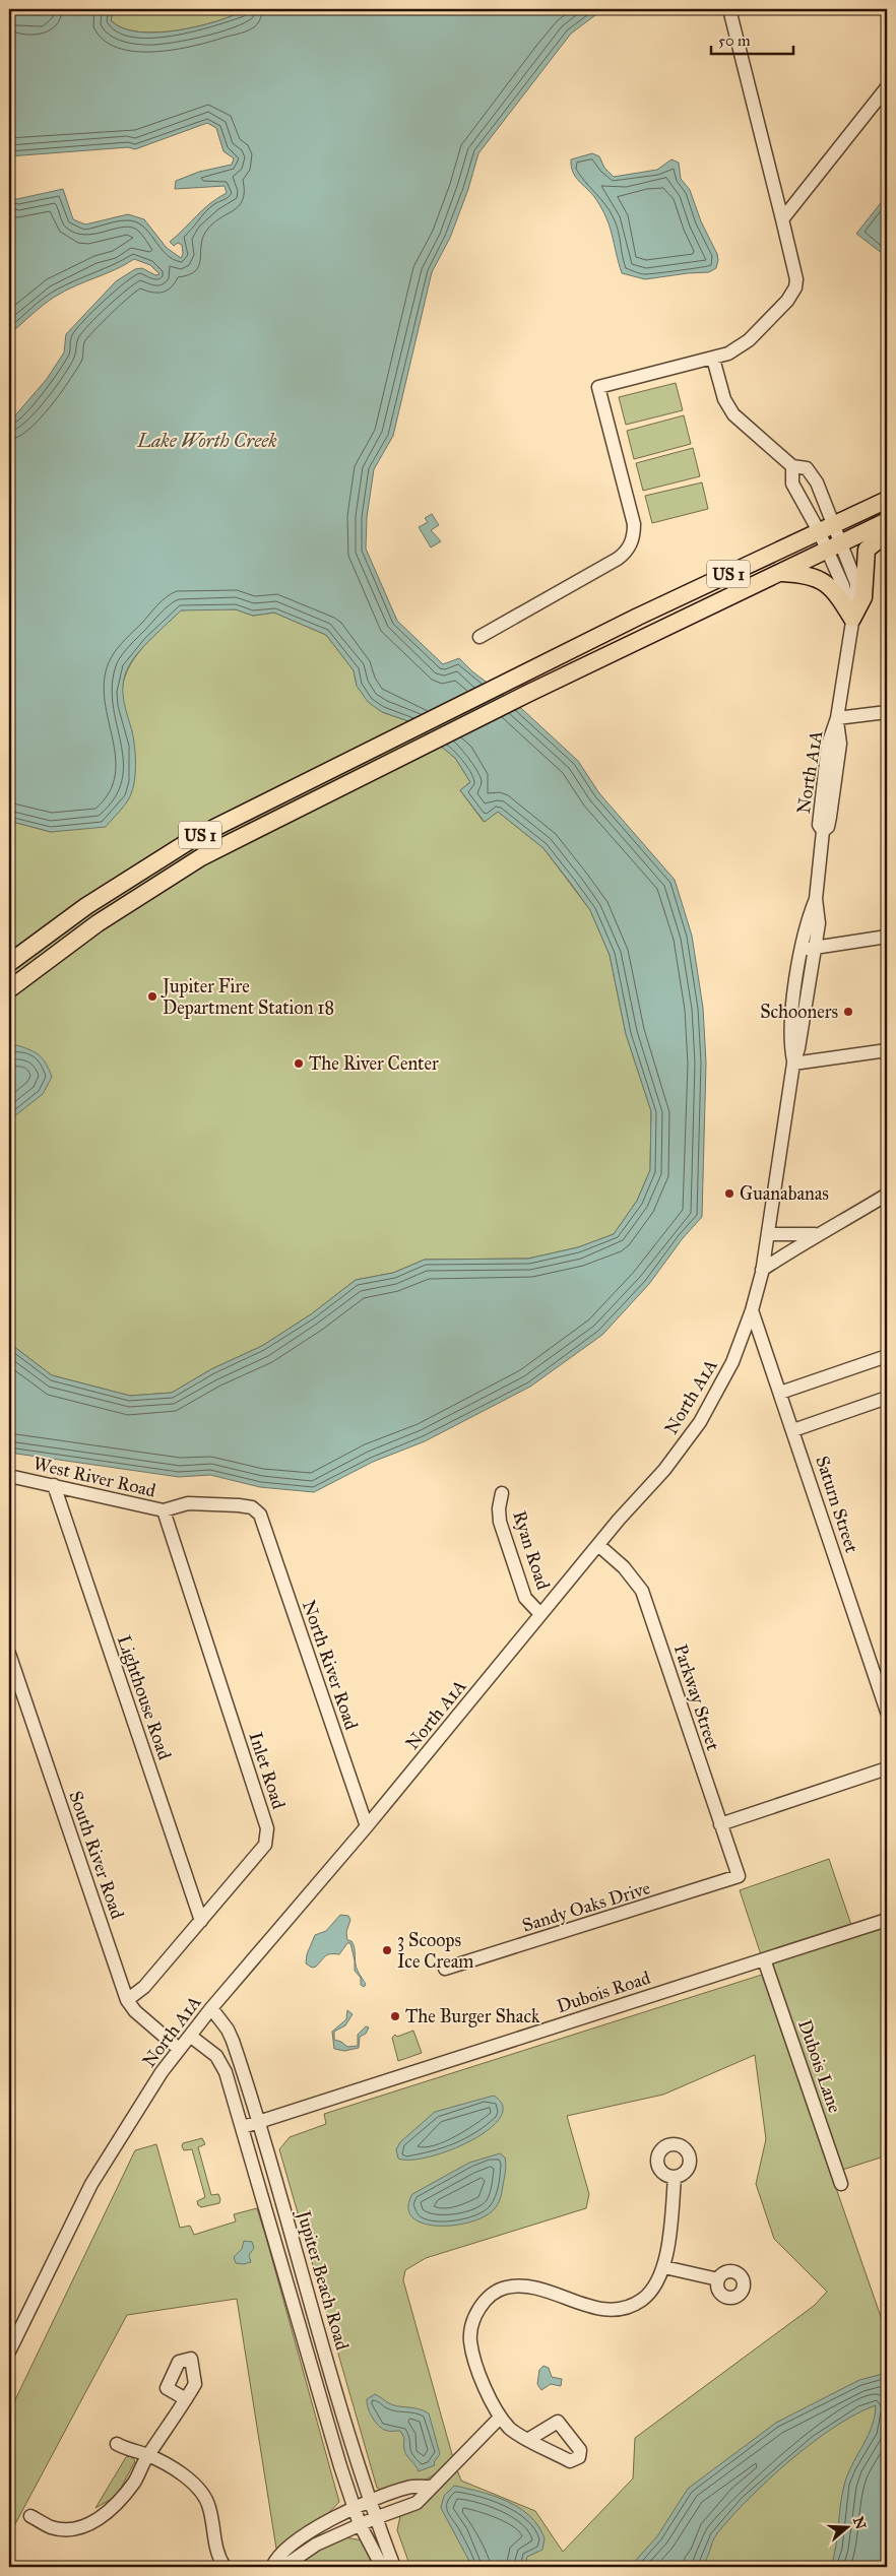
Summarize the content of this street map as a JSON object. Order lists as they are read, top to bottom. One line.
{"streets":{"main road":["US 1"],"street":["North A1A","West River Road","Saturn Street","Ryan Road","North River Road","Lighthouse Road","Parkway Street","Inlet Road","South River Road","Sandy Oaks Drive","Dubois Road","Dubois Lane","Jupiter Beach Road"]},"crossings":[["US 1","North A1A"],["North A1A","Saturn Street"],["North A1A","Ryan Road"],["North A1A","North River Road"],["North A1A","Parkway Street"],["North A1A","South River Road"],["North A1A","Jupiter Beach Road"],["West River Road","North River Road"],["West River Road","Lighthouse Road"],["West River Road","Inlet Road"],["Lighthouse Road","Inlet Road"],["Parkway Street","Sandy Oaks Drive"],["Inlet Road","South River Road"],["Dubois Road","Dubois Lane"],["Dubois Road","Jupiter Beach Road"]],"water":["Lake Worth Creek"],"places":["Jupiter Fire Department Station 18","Schooners","The River Center","Guanabanas","3 Scoops Ice Cream","The Burger Shack"],"scale_bar":"50 m","north":"right"}
